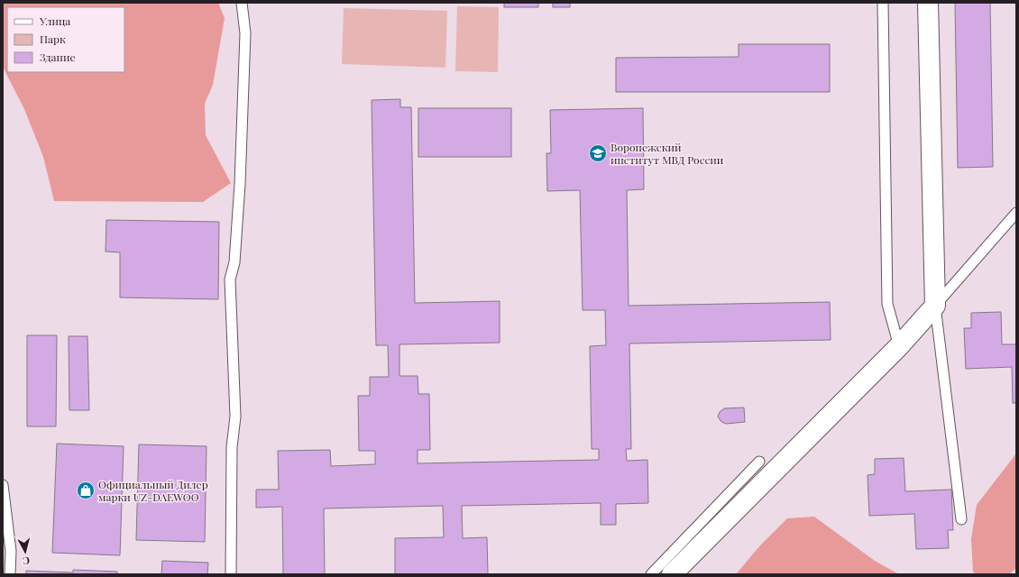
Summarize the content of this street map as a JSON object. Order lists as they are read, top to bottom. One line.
{"places":{"school or university":["Воронежский институт МВД России"],"shop":["Официальный Дилер марки UZ-DAEWOO"]},"legend":["Улица","Парк","Здание"],"north":"bottom"}
